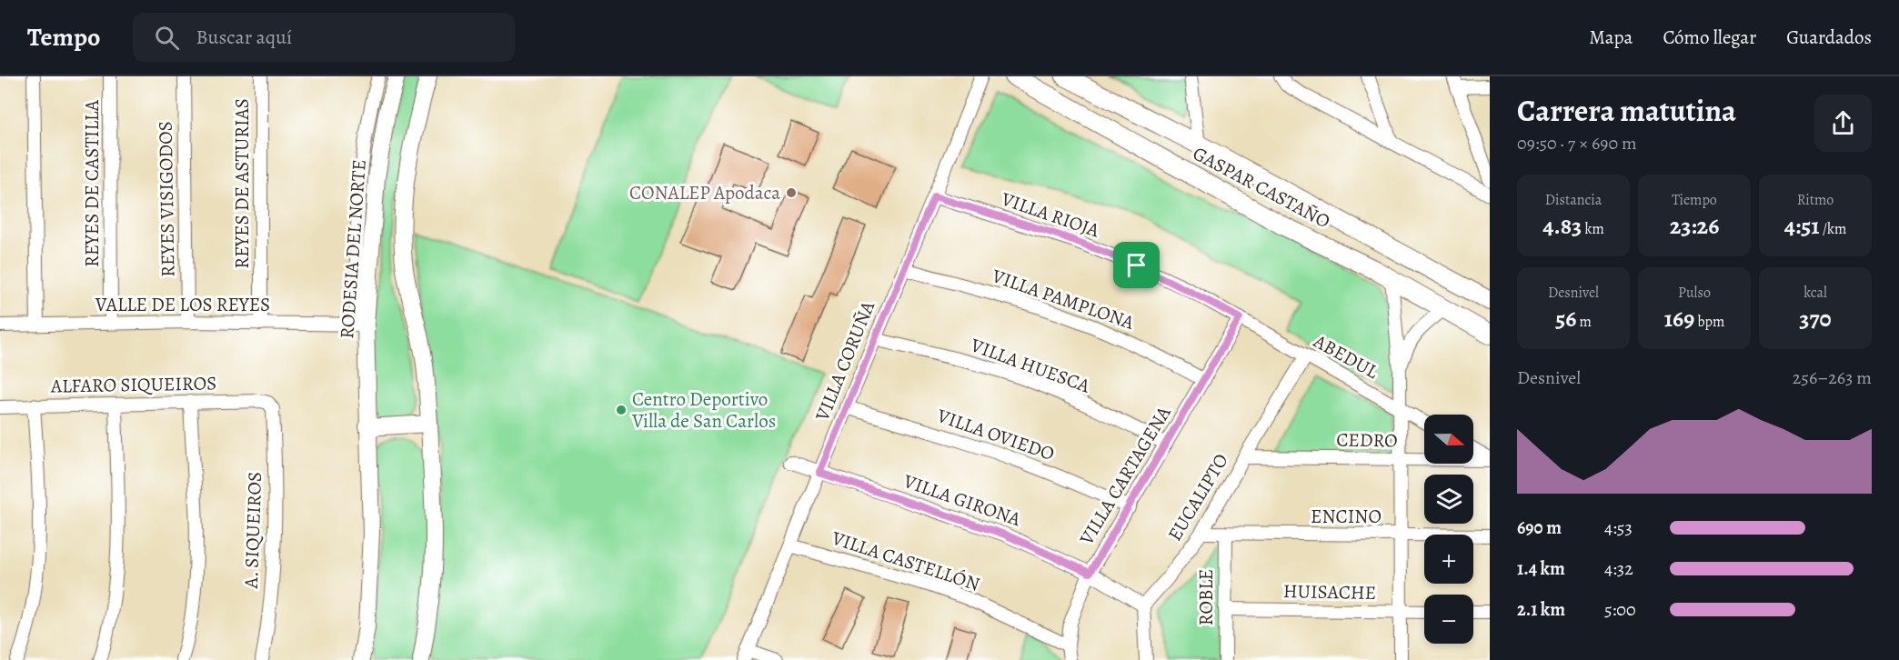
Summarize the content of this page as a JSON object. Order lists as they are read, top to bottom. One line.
{"streets":{"main road":["GASPAR CASTAÑO"],"street":["REYES DE CASTILLA","REYES DE ASTURIAS","REYES VISIGODOS","VILLA RIOJA","RODESIA DEL NORTE","VILLA PAMPLONA","VALLE DE LOS REYES","ABEDUL","VILLA CORUÑA","VILLA HUESCA","ALFARO SIQUEIROS","VILLA OVIEDO","CEDRO","VILLA CARTAGENA","EUCALIPTO","VILLA GIRONA","ENCINO","A. SIQUEIROS","VILLA CASTELLÓN","HUISACHE","ROBLE"]},"crossings":[["REYES DE CASTILLA","VALLE DE LOS REYES"],["REYES DE ASTURIAS","VALLE DE LOS REYES"],["REYES VISIGODOS","VALLE DE LOS REYES"],["VILLA RIOJA","ABEDUL"],["VILLA RIOJA","VILLA CORUÑA"],["VILLA RIOJA","VILLA CARTAGENA"],["RODESIA DEL NORTE","VALLE DE LOS REYES"],["VILLA PAMPLONA","VILLA CORUÑA"],["VILLA PAMPLONA","VILLA CARTAGENA"],["ABEDUL","VILLA CARTAGENA"],["ABEDUL","EUCALIPTO"],["VILLA CORUÑA","VILLA HUESCA"],["VILLA CORUÑA","VILLA OVIEDO"],["VILLA CORUÑA","VILLA GIRONA"],["VILLA CORUÑA","VILLA CASTELLÓN"],["VILLA HUESCA","VILLA CARTAGENA"],["ALFARO SIQUEIROS","A. SIQUEIROS"],["VILLA OVIEDO","VILLA CARTAGENA"],["CEDRO","EUCALIPTO"],["VILLA CARTAGENA","VILLA GIRONA"],["VILLA CARTAGENA","VILLA CASTELLÓN"],["EUCALIPTO","VILLA GIRONA"],["EUCALIPTO","ENCINO"],["ENCINO","ROBLE"],["HUISACHE","ROBLE"]],"places":["CONALEP Apodaca","Centro Deportivo Villa de San Carlos"],"north":"right","page":{"header":"Tempo","search":"Buscar aquí","nav":["Mapa","Cómo llegar","Guardados"],"heading":["Carrera matutina","09:50 · 7 × 690 m"],"stats":[["Distancia","4.83 km"],["Tiempo","23:26"],["Ritmo","4:51 /km"],["Desnivel","56 m"],["Pulso","169 bpm"],["kcal","370"]],"chart":["Desnivel","256–263 m"],"map_buttons":["+","−"],"list":[{"name":"690 m","note":"4:53"},{"name":"1.4 km","note":"4:32"},{"name":"2.1 km","note":"5:00"}]}}
